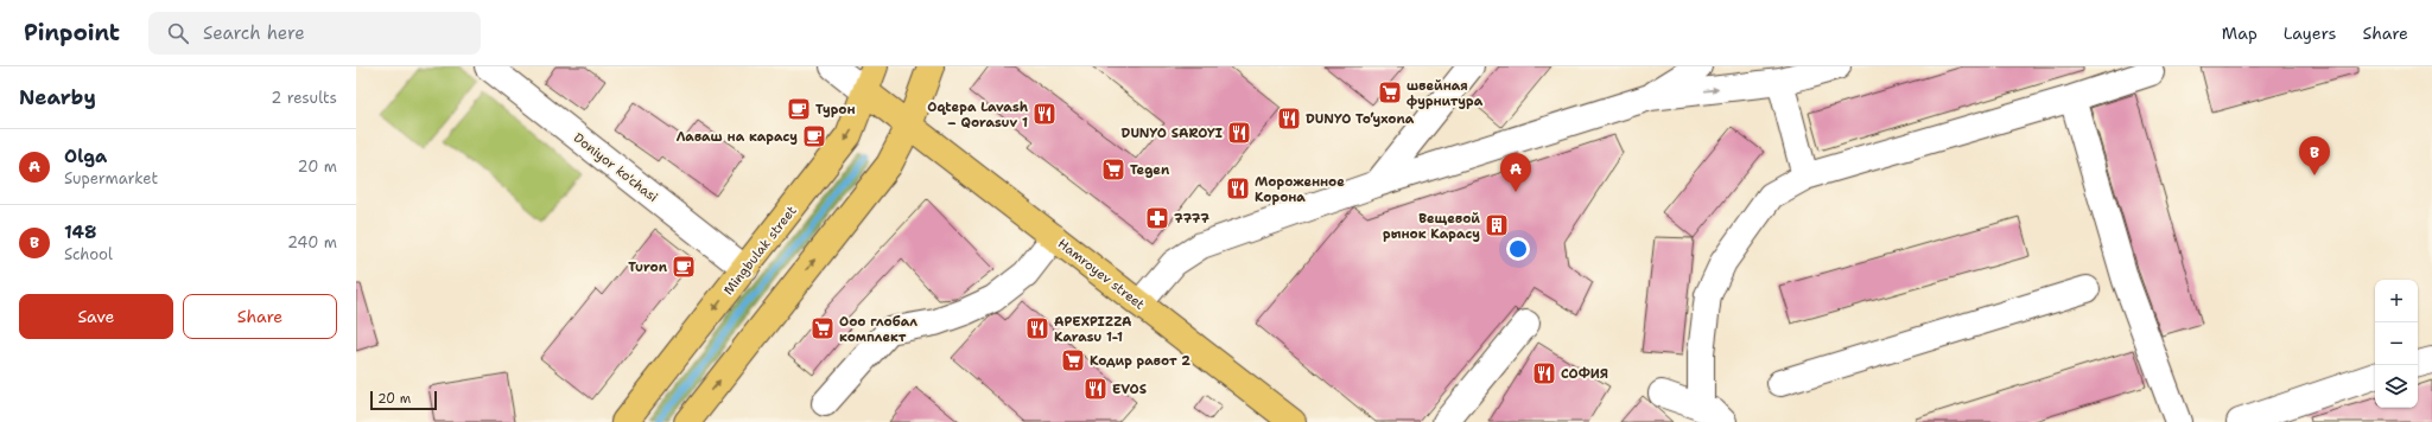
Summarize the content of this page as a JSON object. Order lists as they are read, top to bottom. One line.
{"streets":{"main road":["Mingbulak street","Hamroyev street"],"street":["Doniyor ko'chasi"]},"crossings":[["Doniyor ko'chasi","Mingbulak street"],["Mingbulak street","Hamroyev street"]],"places":{"supermarket":["швейная фурнитура","Tegen","Ооо глобал комплект","Кодир равот 2"],"cafe":["Турон","Лаваш на карасу","Turon"],"restaurant":["Oqtepa Lavash – Qorasuv 1","DUNYO To‘yxona","DUNYO SAROYI","Мороженное Корона","APEXPIZZA Karasu 1-1","СОФИЯ","EVOS"],"pharmacy":["7777"],"building":["Вещевой рынок Карасу"]},"scale_bar":"20 m","page":{"header":"Pinpoint","search":"Search here","nav":["Map","Layers","Share"],"heading":["Nearby","2 results"],"list":[{"mark":"A","name":"Olga","note":"Supermarket","value":"20 m"},{"mark":"B","name":"148","note":"School","value":"240 m"}],"pins":["B","A"],"buttons":["Save","Share"],"map_buttons":["+","−"],"scale":"20 m"}}
